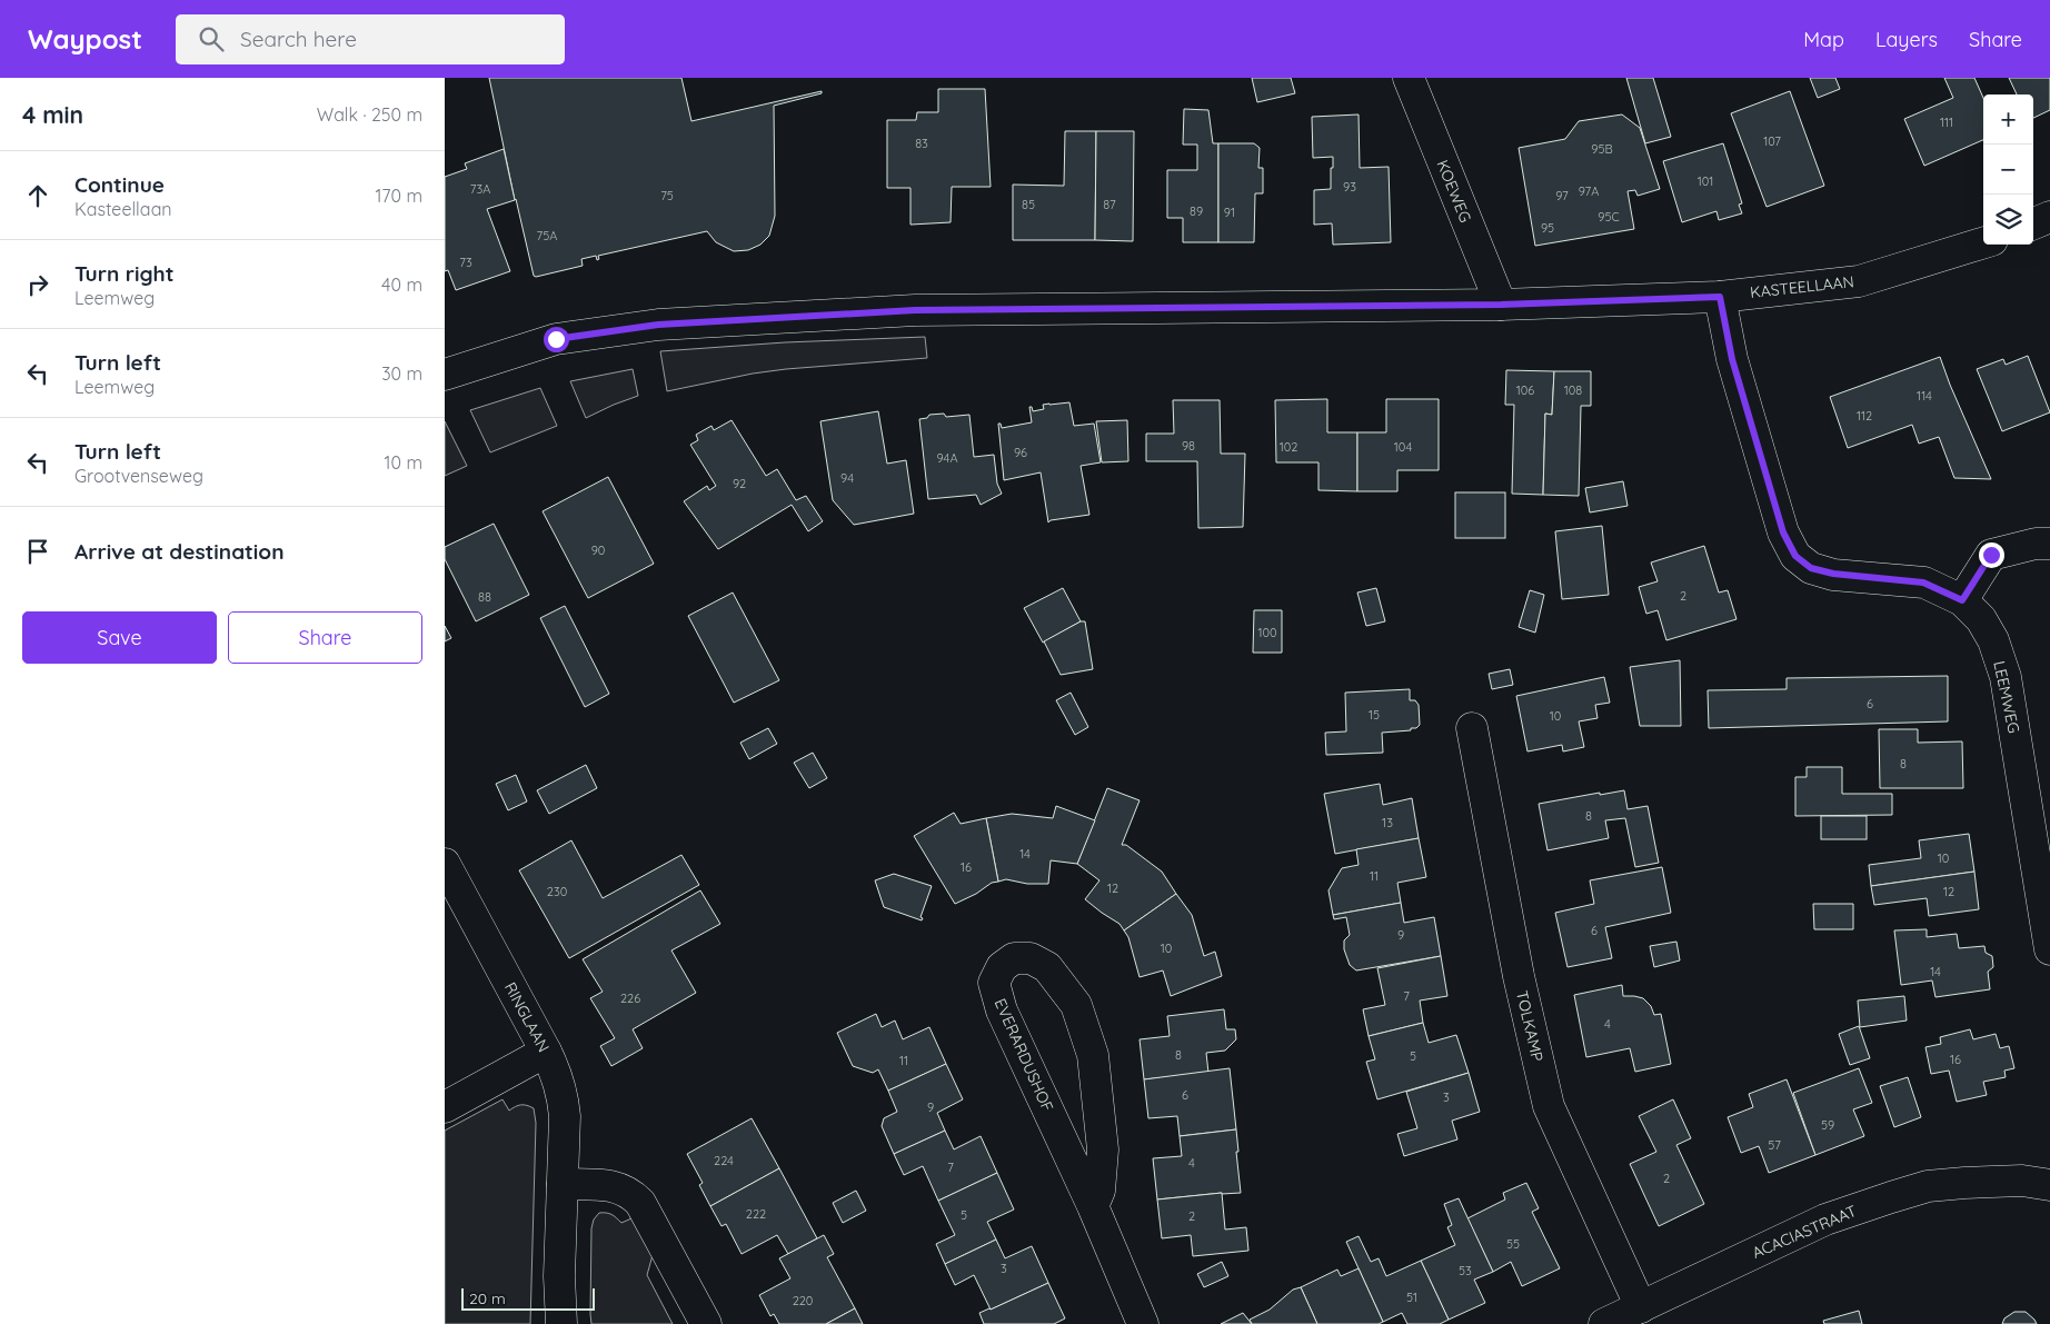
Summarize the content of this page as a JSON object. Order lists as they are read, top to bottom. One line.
{"streets":{"street":["KOEWEG","KASTEELLAAN","LEEMWEG","RINGLAAN","TOLKAMP","EVERARDUSHOF","ACACIASTRAAT"]},"crossings":[["KOEWEG","KASTEELLAAN"],["KASTEELLAAN","LEEMWEG"],["TOLKAMP","ACACIASTRAAT"]],"house_numbers":["111","107","83","95B","101","93","73A","97A","75","97","85","87","89","91","95C","95","75A","73","106","108","114","112","98","102","104","96","94A","94","92","90","2","88","100","6","15","10","8","8","13","14","10","16","11","12","230","12","6","9","10","14","7","226","4","8","5","16","11","6","3","9","59","57","224","4","7","2","222","5","2","55","3","53","51","220"],"scale_bar":"20 m","page":{"header":"Waypost","search":"Search here","nav":["Map","Layers","Share"],"heading":["4 min","Walk · 250 m"],"map_buttons":["+","−"],"list":[["Continue","Kasteellaan","170 m"],["Turn right","Leemweg","40 m"],["Turn left","Leemweg","30 m"],["Turn left","Grootvenseweg","10 m"],"Arrive at destination"],"buttons":["Save","Share"],"scale":"20 m"}}
